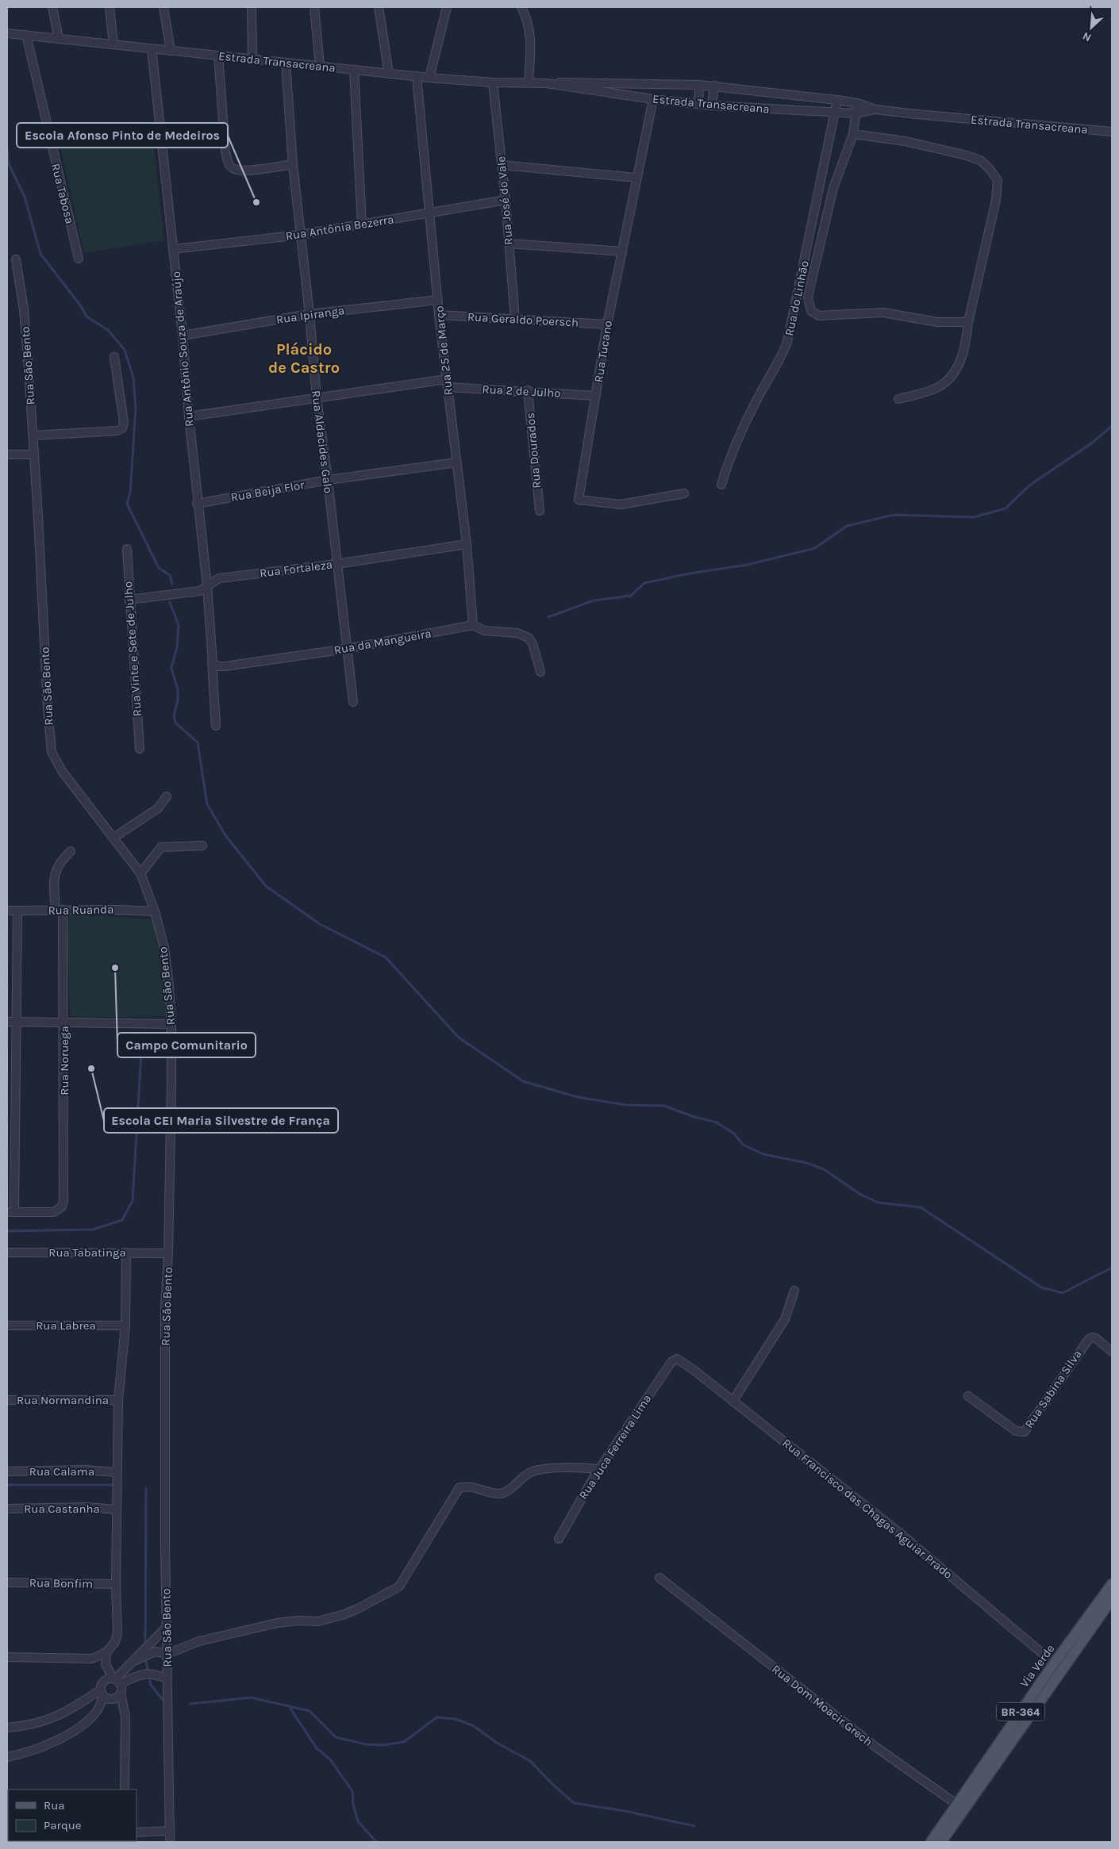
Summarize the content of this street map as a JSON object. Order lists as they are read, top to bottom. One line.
{"streets":{"main road":["Via Verde","BR-364"],"street":["Estrada Transacreana","Rua Tabosa","Rua José do Vale","Rua Antônia Bezerra","Rua do Linhão","Rua Ipiranga","Rua Geraldo Poersch","Rua Antônio Souza de Araújo","Rua 25 de Março","Rua Tucano","Rua São Bento","Rua 2 de Julho","Rua Aldacides Galo","Rua Dourados","Rua Beija Flor","Rua Fortaleza","Rua da Mangueira","Rua Vinte e Sete de Julho","Rua Ruanda","Rua Noruega","Rua Tabatinga","Rua Labrea","Rua Sabina Silva","Rua Normandina","Rua Juca Ferreira Lima","Rua Calama","Rua Castanha","Rua Francisco das Chagas Aguiar Prado","Rua Bonfim","Rua Dom Moacir Grech"]},"crossings":[["Estrada Transacreana","Rua Tabosa"],["Estrada Transacreana","Rua José do Vale"],["Estrada Transacreana","Rua do Linhão"],["Estrada Transacreana","Rua Antônio Souza de Araújo"],["Estrada Transacreana","Rua 25 de Março"],["Estrada Transacreana","Rua Tucano"],["Estrada Transacreana","Rua Aldacides Galo"],["Rua José do Vale","Rua Antônia Bezerra"],["Rua José do Vale","Rua Geraldo Poersch"],["Rua Antônia Bezerra","Rua Antônio Souza de Araújo"],["Rua Antônia Bezerra","Rua 25 de Março"],["Rua Antônia Bezerra","Rua Aldacides Galo"],["Rua Ipiranga","Rua Antônio Souza de Araújo"],["Rua Ipiranga","Rua 25 de Março"],["Rua Ipiranga","Rua Aldacides Galo"],["Rua Geraldo Poersch","Rua 25 de Março"],["Rua Geraldo Poersch","Rua Tucano"],["Rua Antônio Souza de Araújo","Rua 2 de Julho"],["Rua Antônio Souza de Araújo","Rua Beija Flor"],["Rua Antônio Souza de Araújo","Rua Fortaleza"],["Rua Antônio Souza de Araújo","Rua da Mangueira"],["Rua 25 de Março","Rua 2 de Julho"],["Rua 25 de Março","Rua Beija Flor"],["Rua 25 de Março","Rua Fortaleza"],["Rua 25 de Março","Rua da Mangueira"],["Rua Tucano","Rua 2 de Julho"],["Rua São Bento","Rua Ruanda"],["Rua São Bento","Rua Tabatinga"],["Rua 2 de Julho","Rua Aldacides Galo"],["Rua 2 de Julho","Rua Dourados"],["Rua Aldacides Galo","Rua Beija Flor"],["Rua Aldacides Galo","Rua Fortaleza"],["Rua Aldacides Galo","Rua da Mangueira"],["Rua Fortaleza","Rua Vinte e Sete de Julho"],["Rua Ruanda","Rua Noruega"],["Rua Juca Ferreira Lima","Rua Francisco das Chagas Aguiar Prado"],["Rua Francisco das Chagas Aguiar Prado","Via Verde"],["Via Verde","Rua Dom Moacir Grech"]],"districts":["Plácido de Castro"],"places":["Escola Afonso Pinto de Medeiros","Campo Comunitario","Escola CEI Maria Silvestre de França"],"legend":["Rua","Parque"],"north":"bottom left"}
